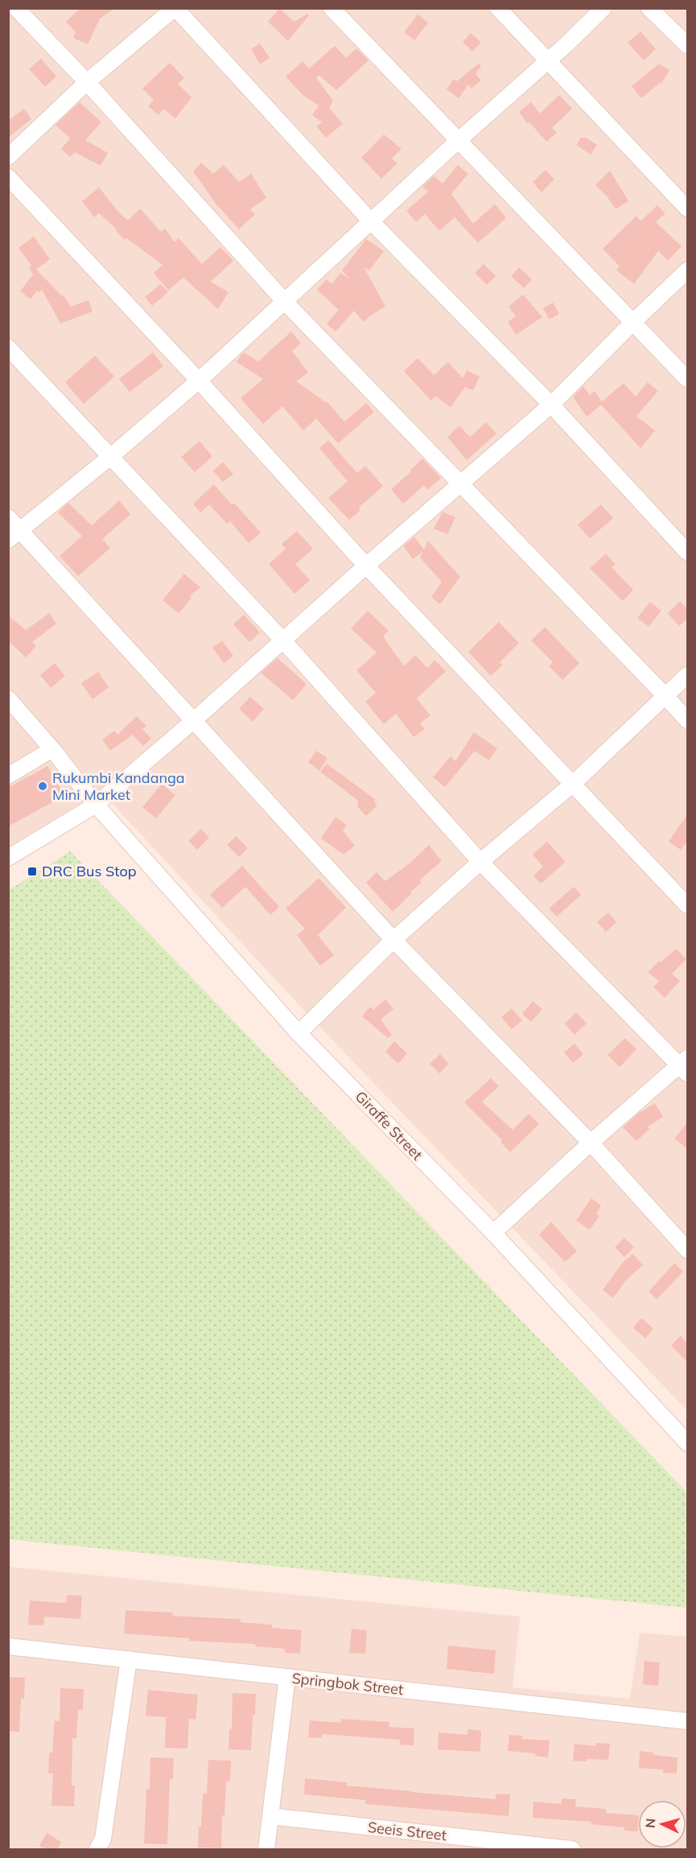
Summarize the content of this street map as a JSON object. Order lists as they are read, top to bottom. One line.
{"streets":{"street":["Giraffe Street","Springbok Street","Seeis Street"]},"places":{"other":["Rukumbi Kandanga Mini Market"],"transit":["DRC Bus Stop"]},"north":"left"}
